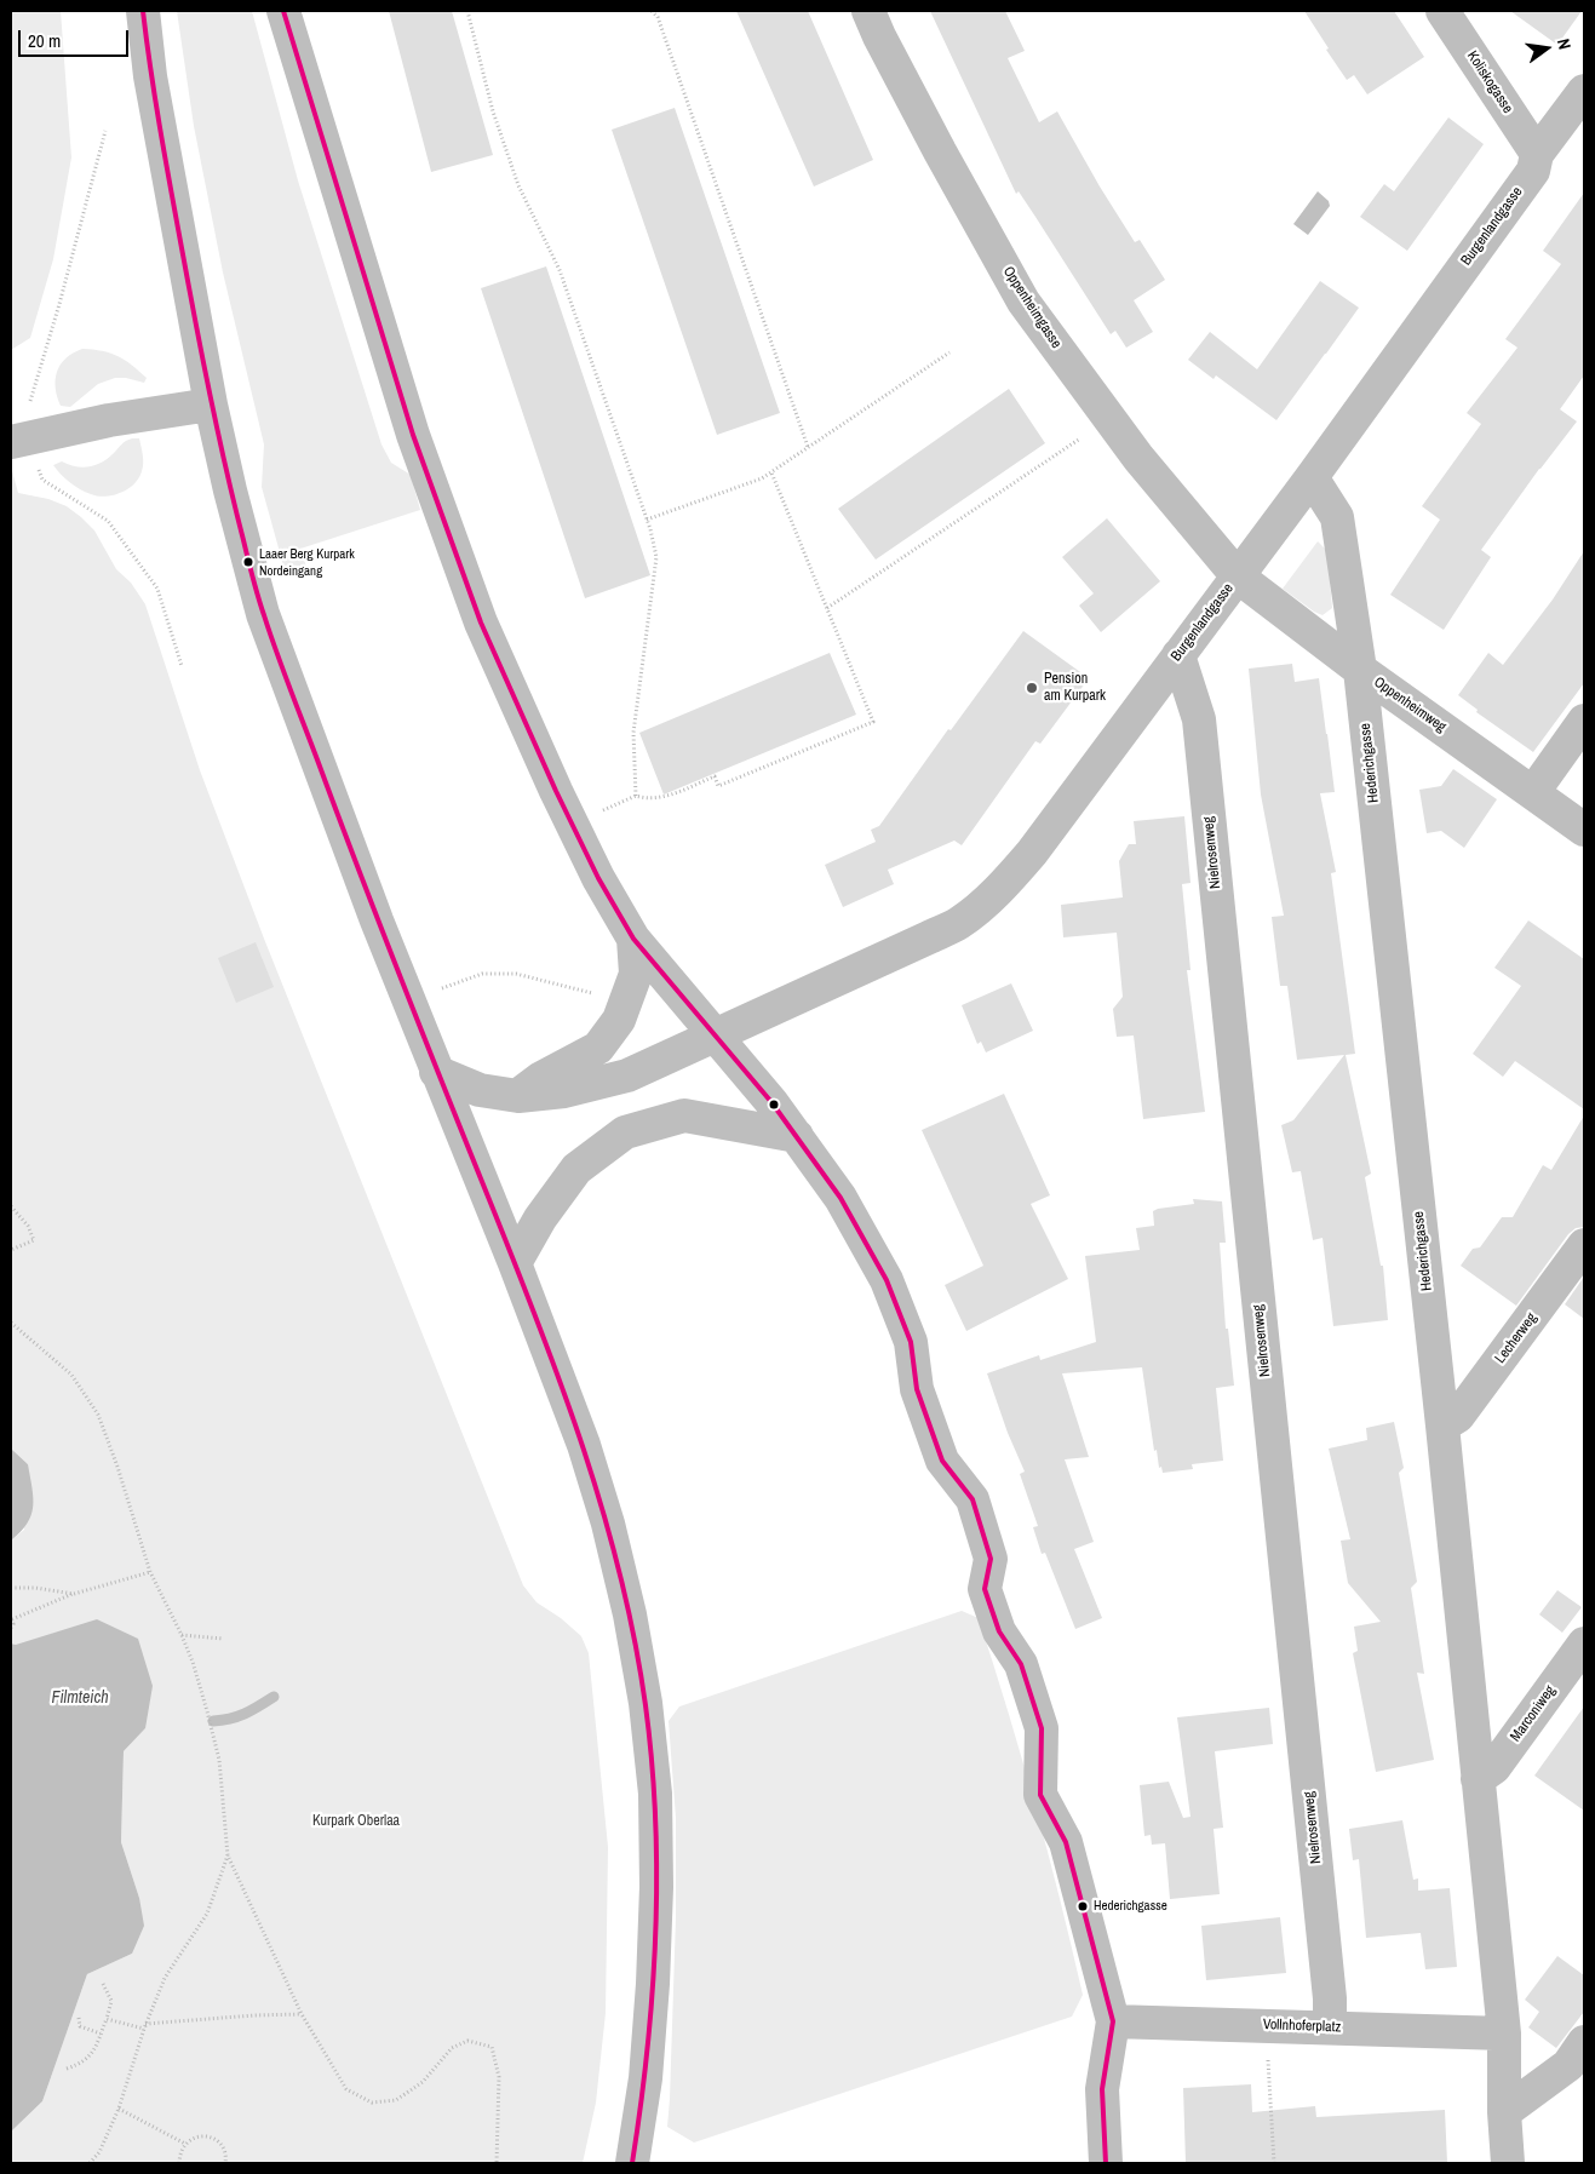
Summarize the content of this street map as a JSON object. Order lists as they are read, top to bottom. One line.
{"streets":{"street":["Koliskogasse","Burgenlandgasse","Oppenheimgasse","Oppenheimweg","Hederichgasse","Nielrosenweg","Lecherweg","Marconiweg","Vollnhoferplatz"]},"crossings":[["Koliskogasse","Burgenlandgasse"],["Burgenlandgasse","Oppenheimgasse"],["Burgenlandgasse","Oppenheimweg"],["Burgenlandgasse","Hederichgasse"],["Burgenlandgasse","Nielrosenweg"],["Oppenheimgasse","Oppenheimweg"],["Oppenheimweg","Hederichgasse"],["Hederichgasse","Lecherweg"],["Hederichgasse","Marconiweg"],["Hederichgasse","Vollnhoferplatz"],["Nielrosenweg","Vollnhoferplatz"]],"water":["Filmteich"],"parks":["Kurpark Oberlaa"],"places":["Laaer Berg Kurpark Nordeingang","Pension am Kurpark","Hederichgasse"],"scale_bar":"20 m","north":"right"}
